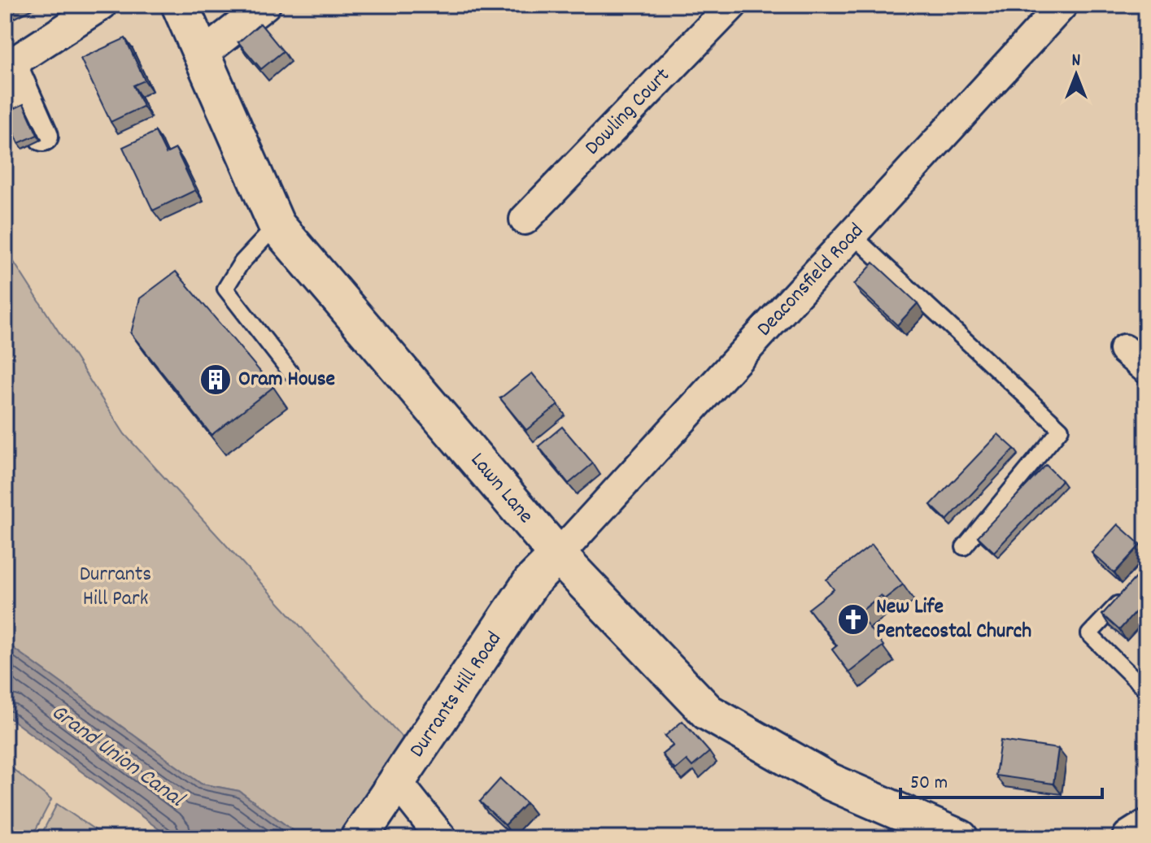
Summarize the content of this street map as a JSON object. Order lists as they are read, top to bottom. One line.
{"streets":{"street":["Dowling Court","Deaconsfield Road","Lawn Lane","Durrants Hill Road"]},"crossings":[["Deaconsfield Road","Lawn Lane"],["Deaconsfield Road","Durrants Hill Road"],["Lawn Lane","Durrants Hill Road"]],"water":["Grand Union Canal"],"parks":["Durrants Hill Park"],"places":{"building":["Oram House"],"church":["New Life Pentecostal Church"]},"scale_bar":"50 m","north":"top"}
